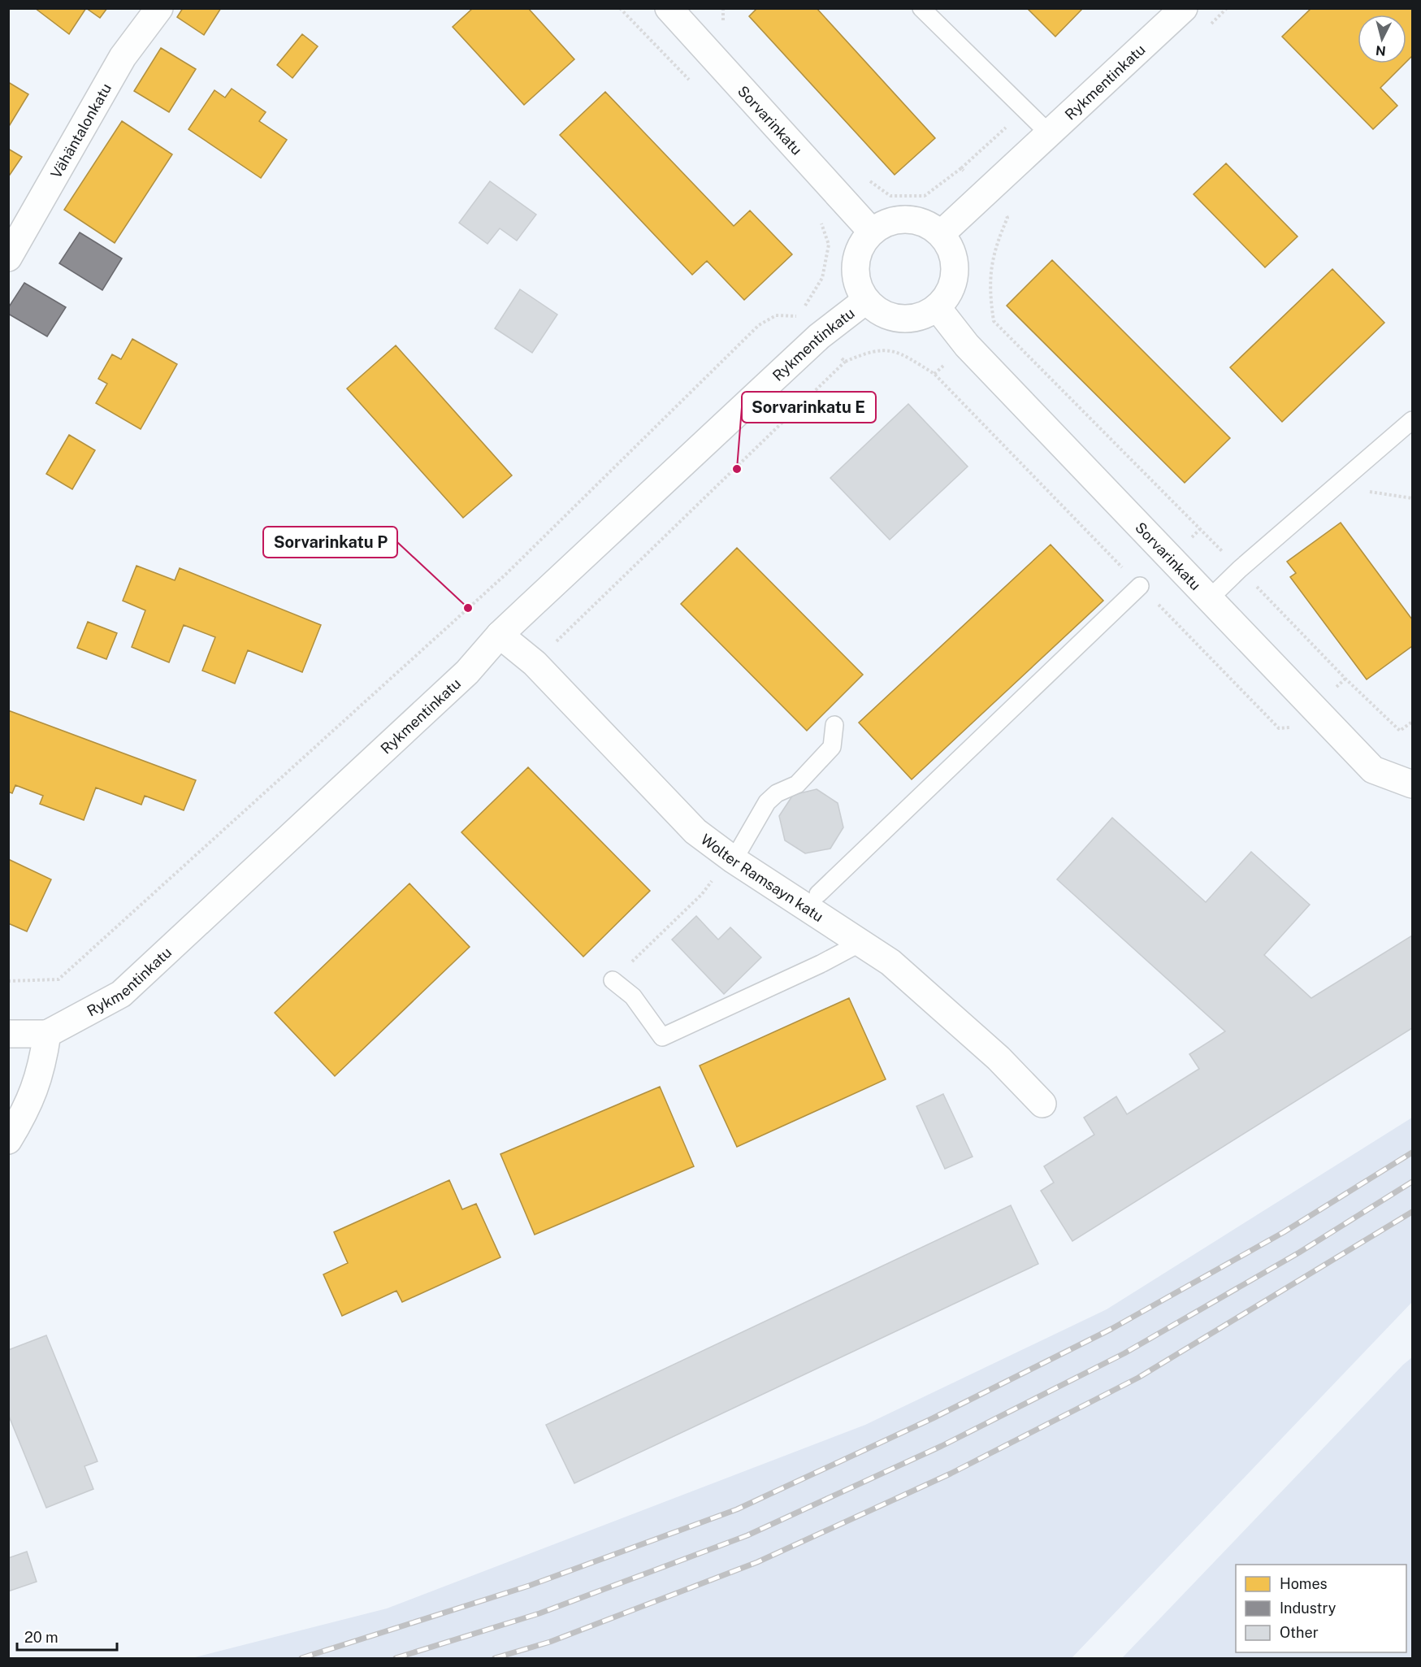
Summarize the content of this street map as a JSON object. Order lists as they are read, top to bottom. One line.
{"streets":{"street":["Rykmentinkatu","Sorvarinkatu","Vähäntalonkatu","Wolter Ramsayn katu"]},"crossings":[["Rykmentinkatu","Sorvarinkatu"],["Rykmentinkatu","Wolter Ramsayn katu"]],"places":["Sorvarinkatu E","Sorvarinkatu P"],"legend":["Homes","Industry","Other"],"scale_bar":"20 m","north":"bottom"}
